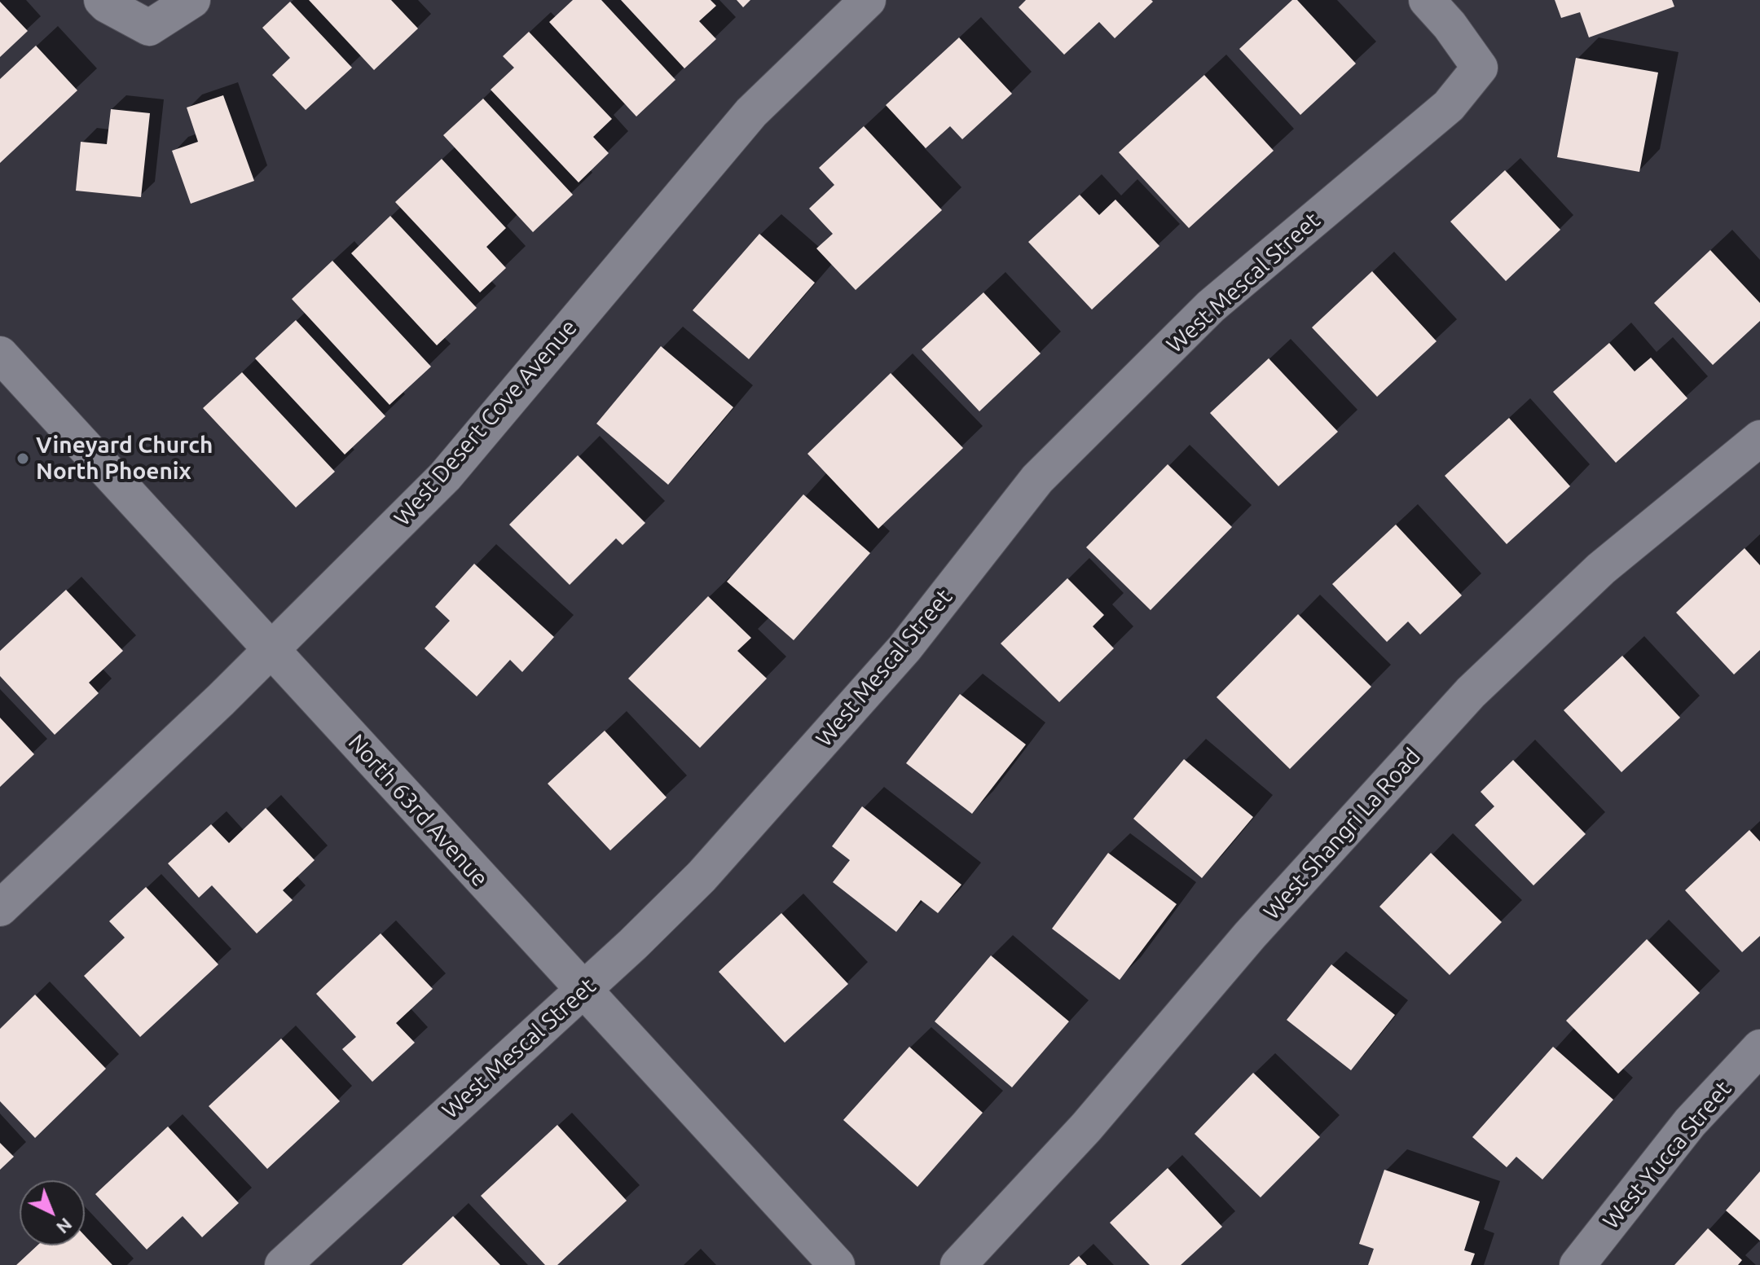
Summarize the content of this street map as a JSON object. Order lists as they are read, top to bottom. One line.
{"streets":{"street":["West Mescal Street","West Desert Cove Avenue","North 63rd Avenue","West Shangri La Road","West Yucca Street"]},"crossings":[["West Mescal Street","North 63rd Avenue"],["West Desert Cove Avenue","North 63rd Avenue"]],"places":["Vineyard Church North Phoenix"],"north":"bottom right"}
